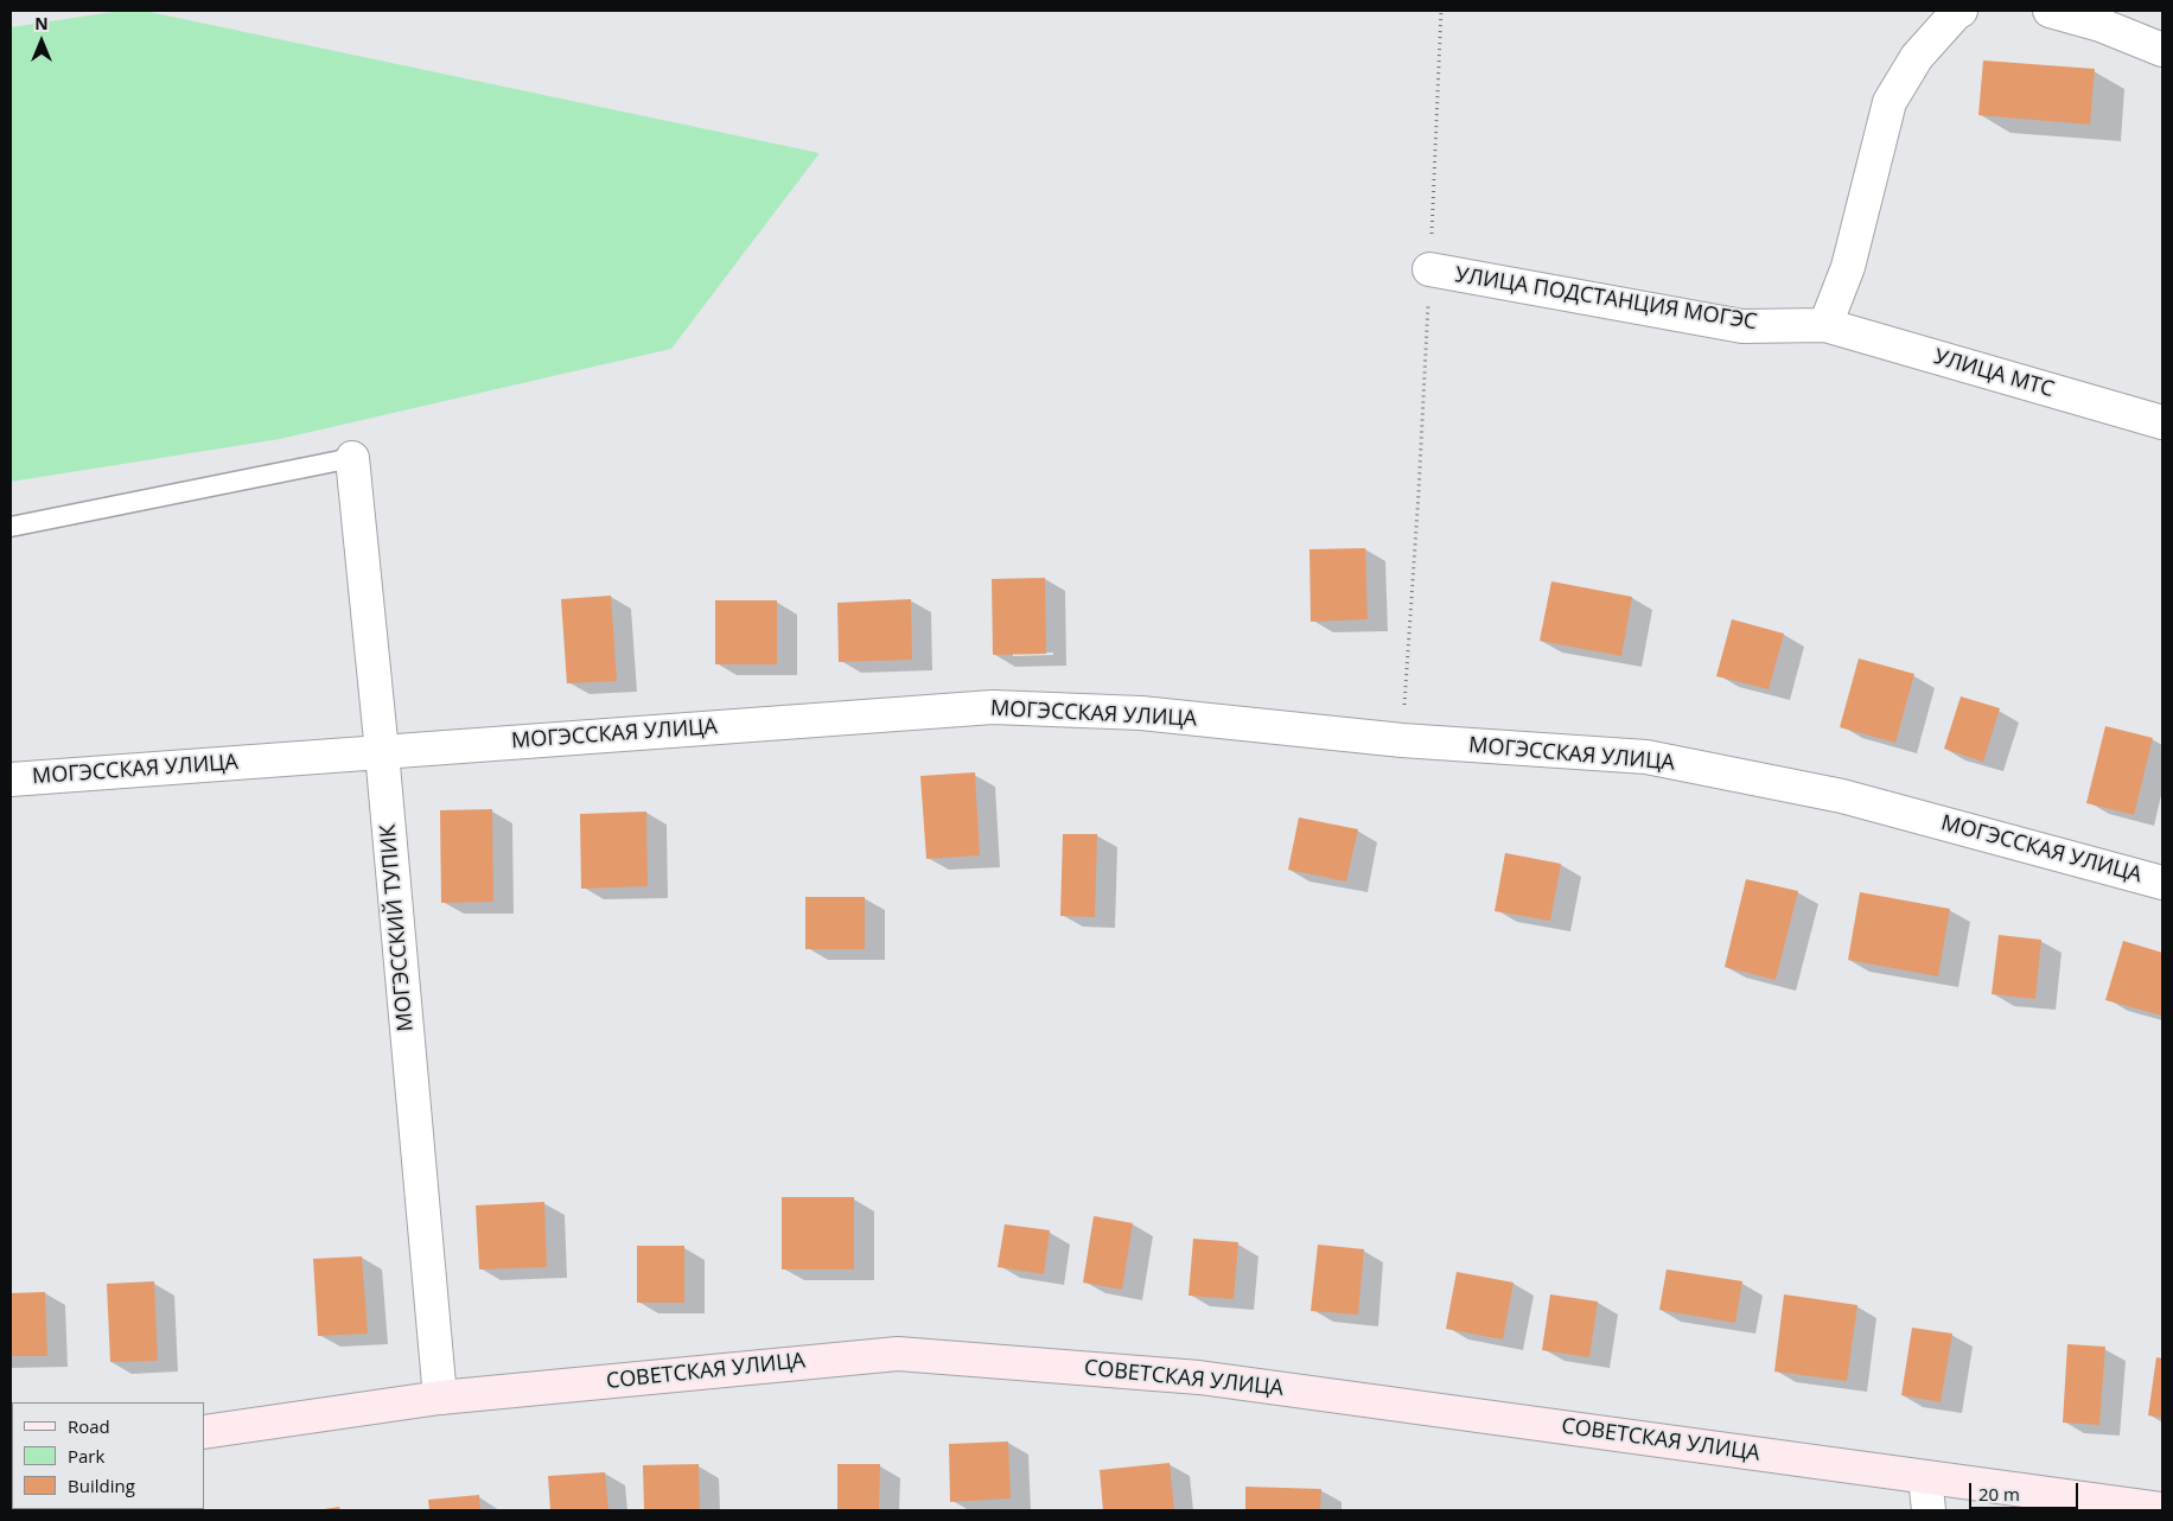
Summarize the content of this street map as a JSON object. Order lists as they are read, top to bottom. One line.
{"streets":{"street":["УЛИЦА ПОДСТАНЦИЯ МОГЭС","УЛИЦА МТС","МОГЭССКАЯ УЛИЦА","МОГЭССКИЙ ТУПИК","СОВЕТСКАЯ УЛИЦА"]},"crossings":[["УЛИЦА ПОДСТАНЦИЯ МОГЭС","УЛИЦА МТС"],["МОГЭССКАЯ УЛИЦА","МОГЭССКИЙ ТУПИК"],["МОГЭССКИЙ ТУПИК","СОВЕТСКАЯ УЛИЦА"]],"legend":["Road","Park","Building"],"scale_bar":"20 m","north":"top"}
